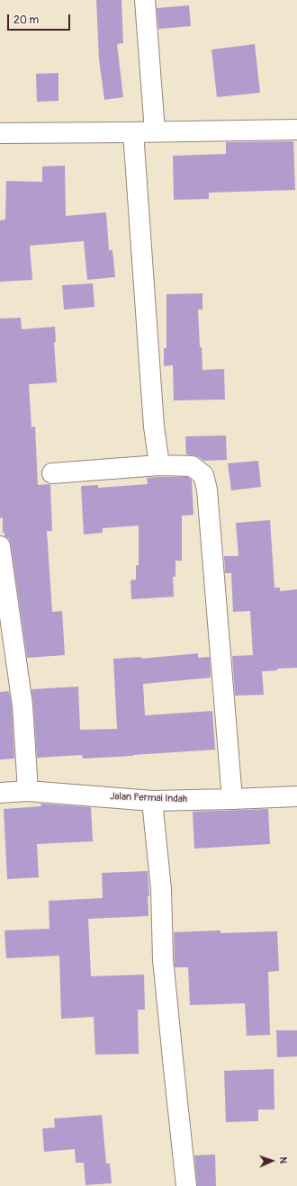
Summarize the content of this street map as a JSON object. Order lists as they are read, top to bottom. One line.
{"streets":{"street":["Jalan Permai Indah"]},"scale_bar":"20 m","north":"right"}
